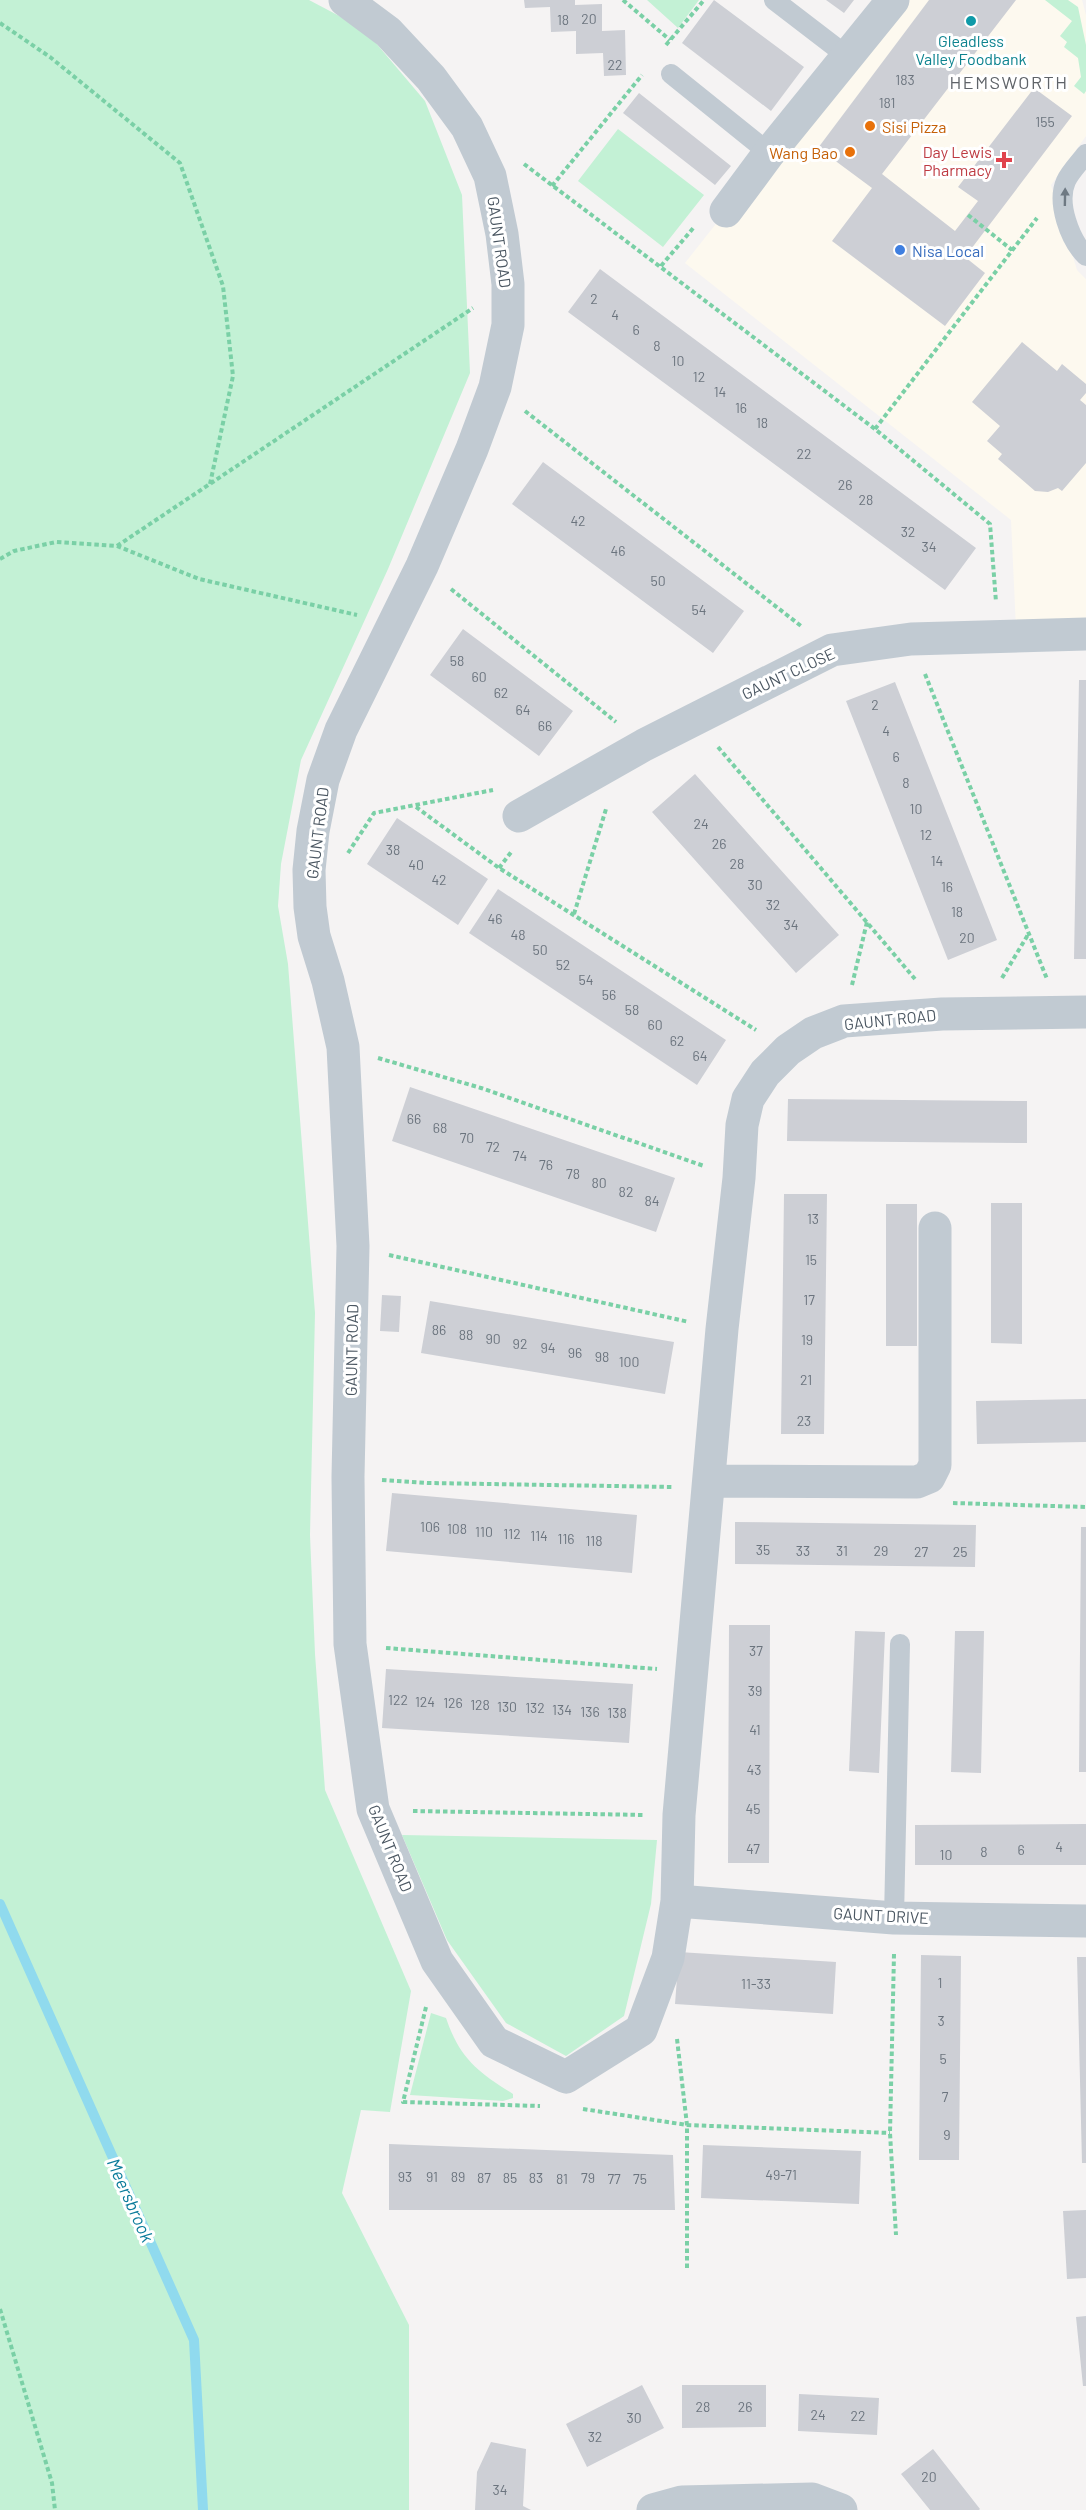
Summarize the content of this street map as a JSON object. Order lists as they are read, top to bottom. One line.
{"streets":{"street":["GAUNT ROAD","GAUNT CLOSE","GAUNT DRIVE"]},"crossings":[["GAUNT ROAD","GAUNT DRIVE"]],"districts":["HEMSWORTH"],"water":["Meersbrook"],"places":{"other":["Gleadless Valley Foodbank","Sisi Pizza","Wang Bao","Nisa Local"],"health":["Day Lewis Pharmacy"]},"house_numbers":["20","18","22","183","181","155","2","4","6","8","10","12","14","16","18","22","26","28","42","32","34","46","50","54","58","60","62","2","64","66","4","6","8","10","24","12","26","38","14","28","40","42","30","16","32","18","46","34","48","20","50","52","54","56","58","60","62","64","66","68","70","72","74","76","78","80","82","84","13","15","17","86","88","90","19","92","94","96","98","100","21","23","106","108","110","112","114","116","118","35","33","31","29","27","25","37","39","122","124","126","128","130","132","134","136","138","41","43","45","4","47","6","8","10","1","11-33","3","5","7","9","49-71","93","91","89","87","85","83","79","81","77","75","28","26","24","22","30","32","20","34"]}
